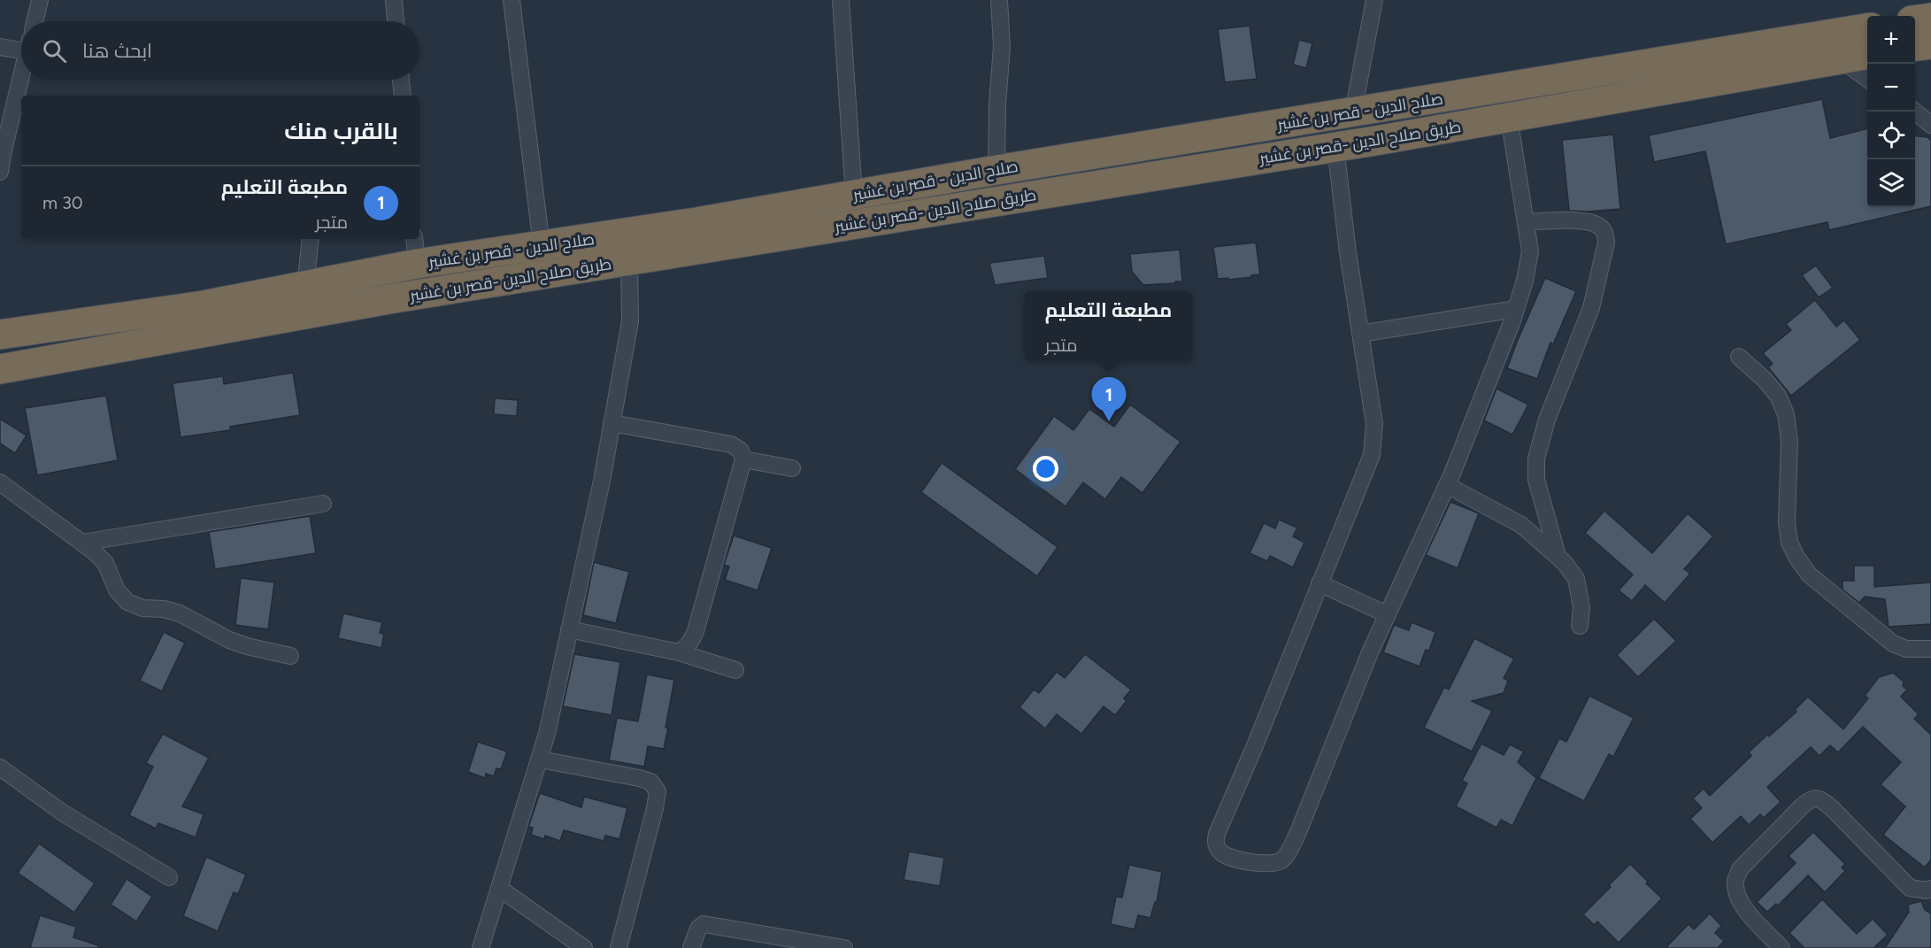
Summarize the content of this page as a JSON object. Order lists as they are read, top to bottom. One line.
{"streets":{"highway":["صلاح الدين - قصر بن غشير","طريق صلاح الدين -قصر بن غشير"]},"page":{"map_buttons":["+","−"],"search":"ابحث هنا","heading":"بالقرب منك","list":[{"mark":"1","name":"مطبعة التعليم","note":"متجر","value":"30 m"}],"popup":["مطبعة التعليم","متجر"],"pins":"1"}}
